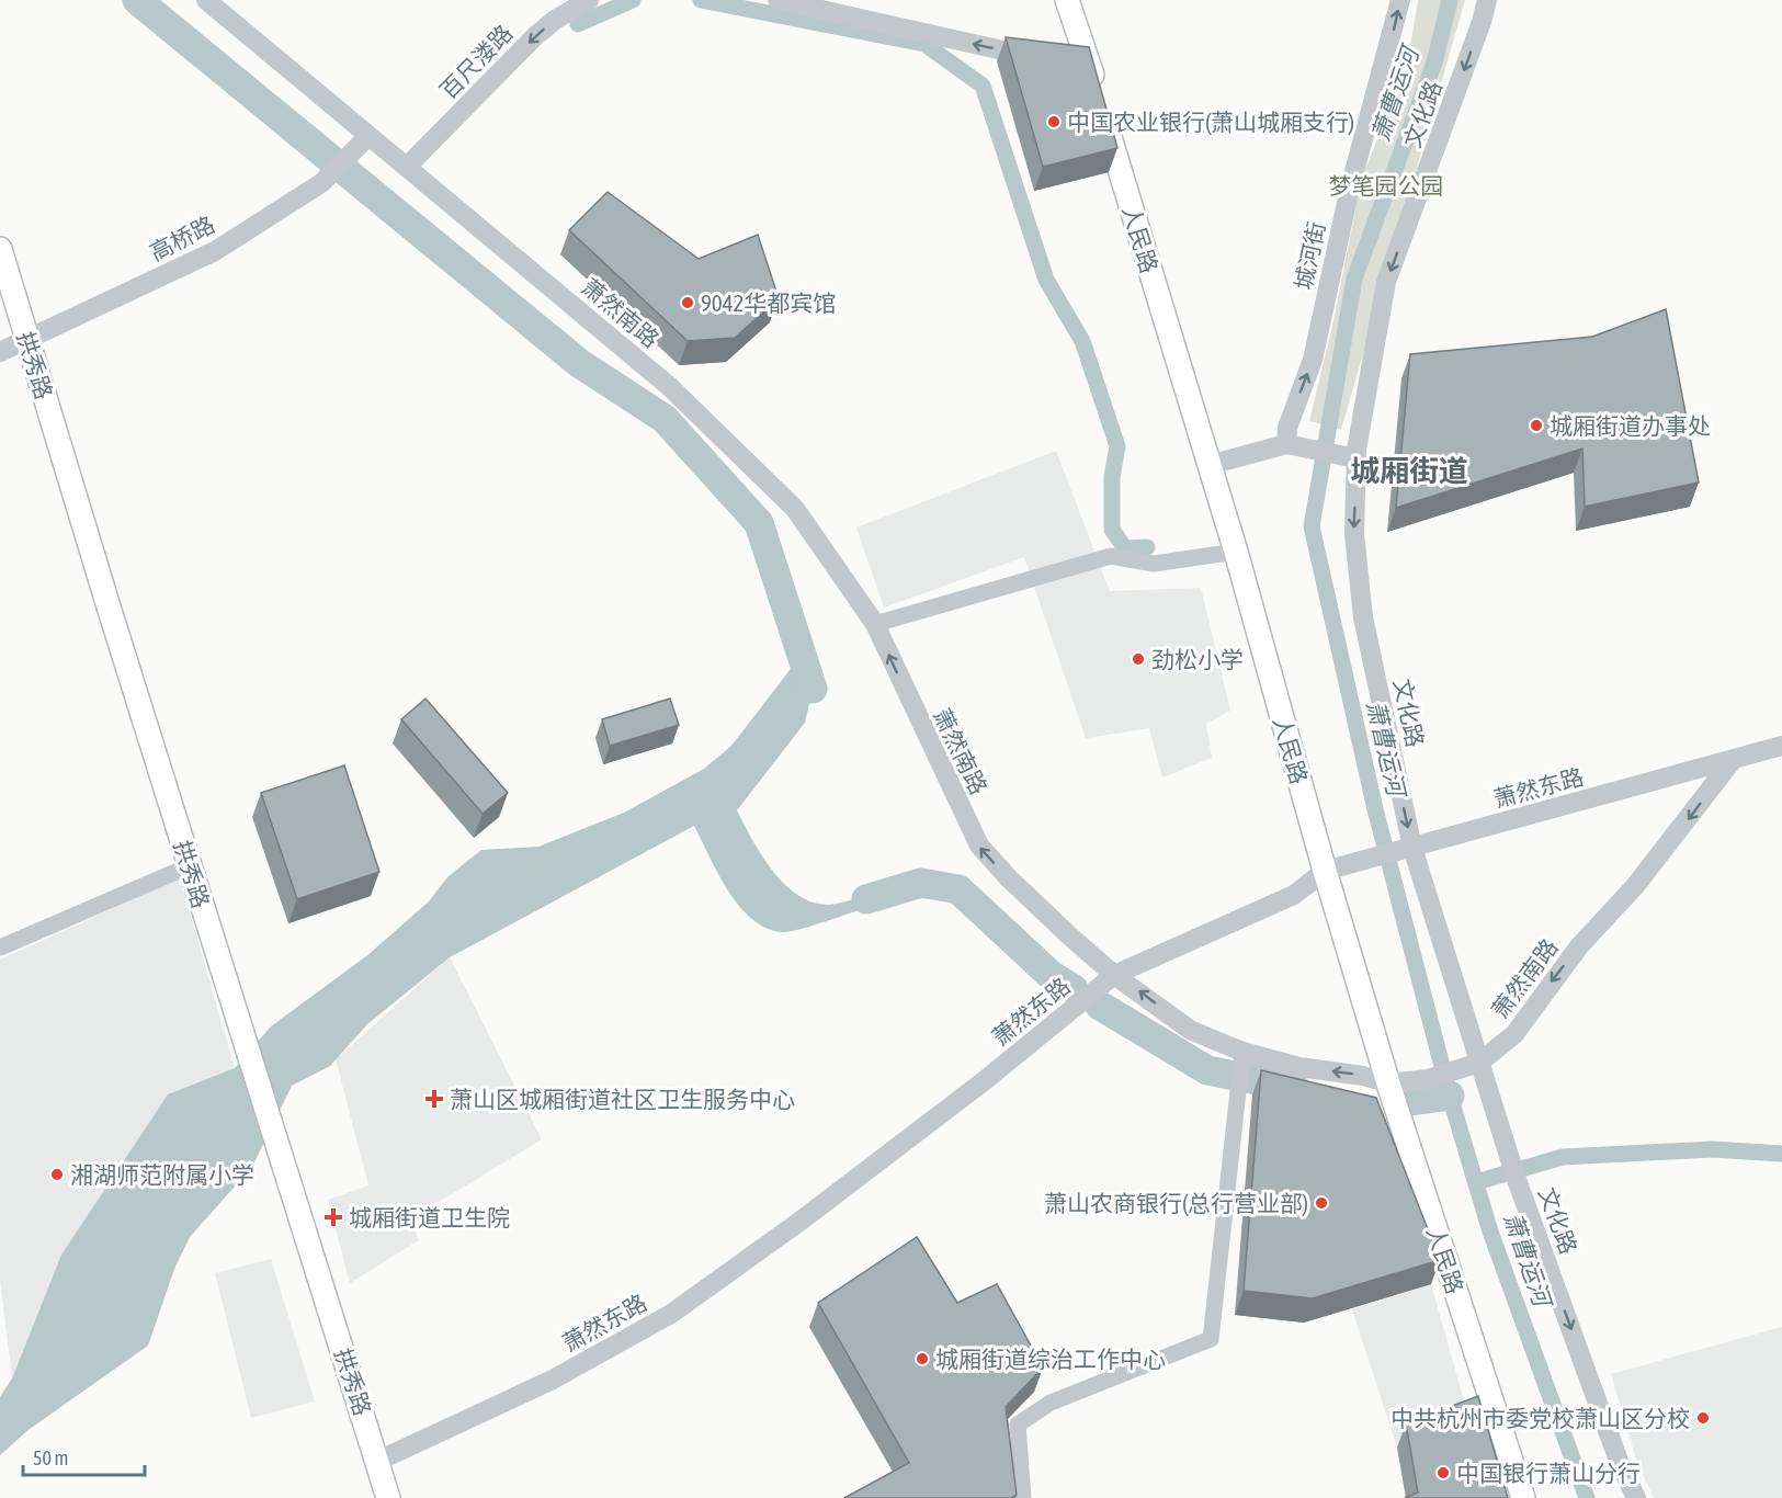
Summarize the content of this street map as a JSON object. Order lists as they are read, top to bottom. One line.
{"streets":{"main road":["人民路","拱秀路"],"street":["百尺溇路","文化路","高桥路","城河街","萧然南路","萧然东路"]},"crossings":[["百尺溇路","萧然南路"],["文化路","萧然南路"],["文化路","萧然东路"],["高桥路","萧然南路"],["高桥路","拱秀路"],["人民路","萧然南路"],["人民路","萧然东路"],["萧然南路","萧然东路"],["拱秀路","萧然东路"]],"one_way":["百尺溇路","文化路","城河街"],"districts":["城厢街道"],"water":["萧曹运河"],"parks":["梦笔园公园"],"places":{"other":["中国农业银行(萧山城厢支行)","9042华都宾馆","城厢街道办事处","劲松小学","湘湖师范附属小学","萧山农商银行(总行营业部)","城厢街道综治工作中心","中共杭州市委党校萧山区分校","中国银行萧山分行"],"health":["萧山区城厢街道社区卫生服务中心","城厢街道卫生院"]},"scale_bar":"50 m"}
